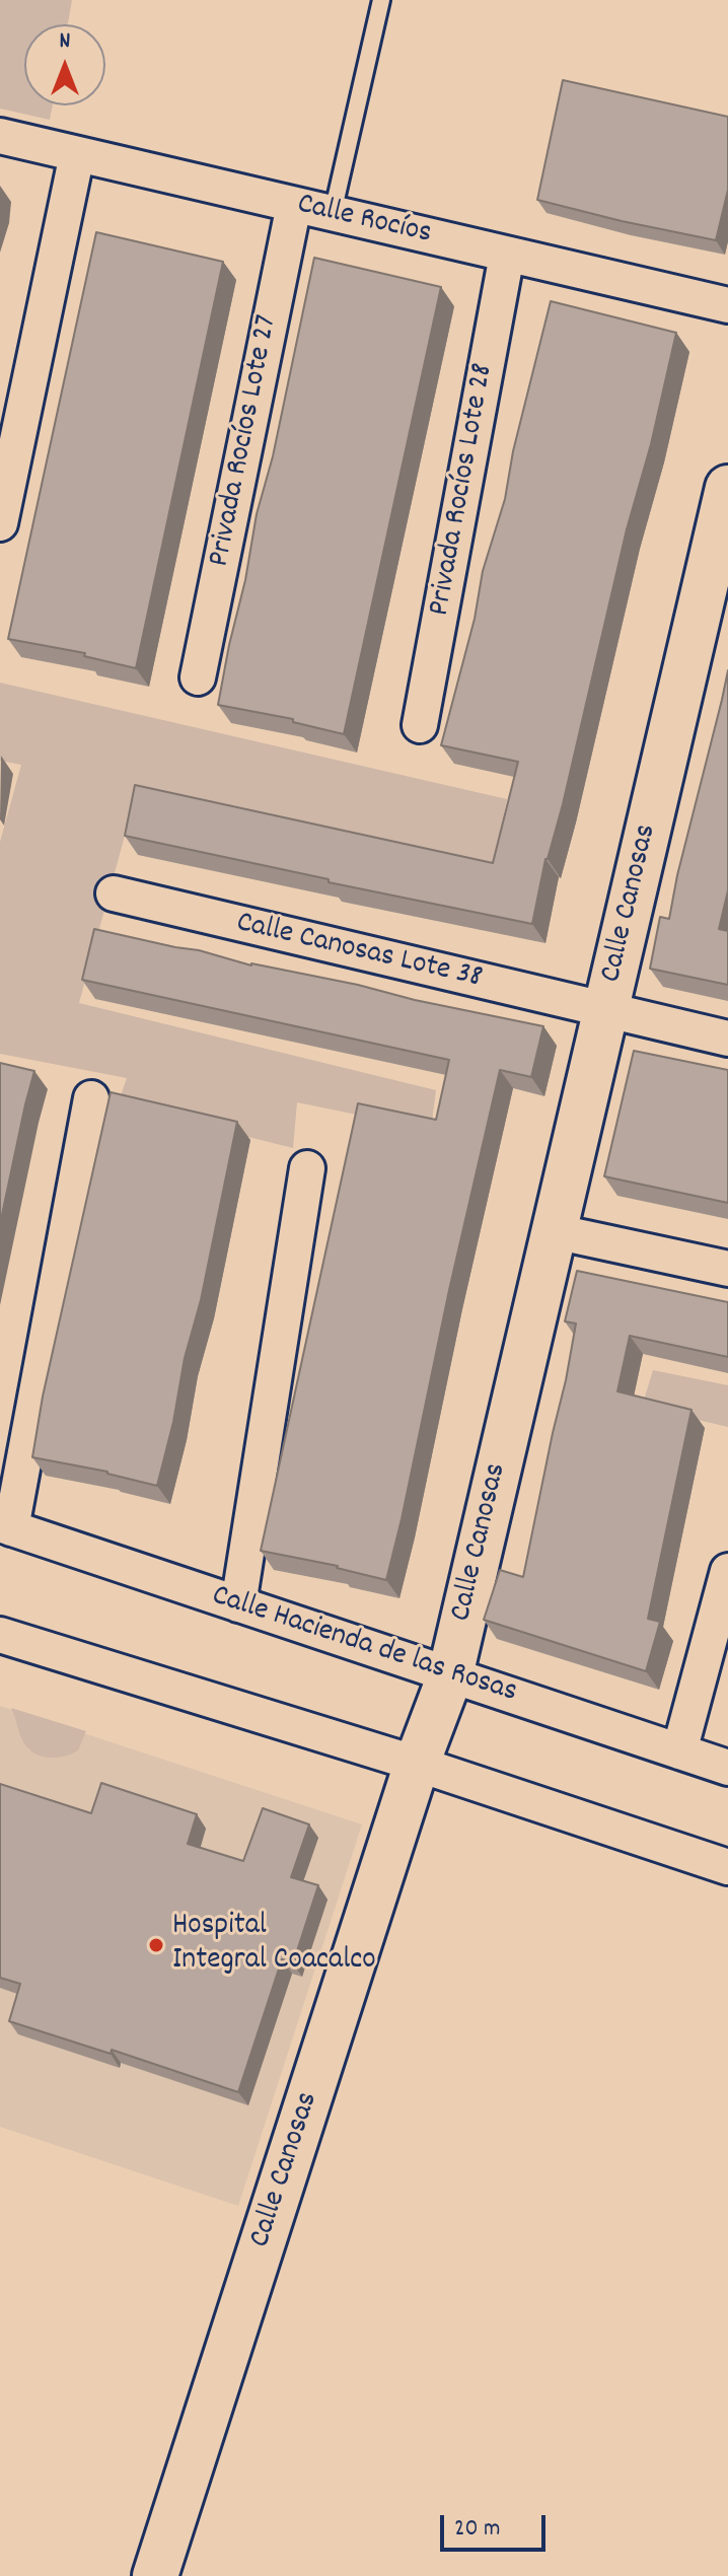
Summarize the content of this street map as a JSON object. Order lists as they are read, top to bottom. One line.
{"streets":{"street":["Calle Rocíos","Privada Rocíos Lote 27","Privada Rocíos Lote 28","Calle Canosas","Calle Canosas Lote 38","Calle Hacienda de las Rosas"]},"crossings":[["Calle Rocíos","Privada Rocíos Lote 27"],["Calle Rocíos","Privada Rocíos Lote 28"],["Calle Canosas","Calle Canosas Lote 38"],["Calle Canosas","Calle Hacienda de las Rosas"]],"places":["Hospital Integral Coacalco"],"scale_bar":"20 m","north":"top"}
